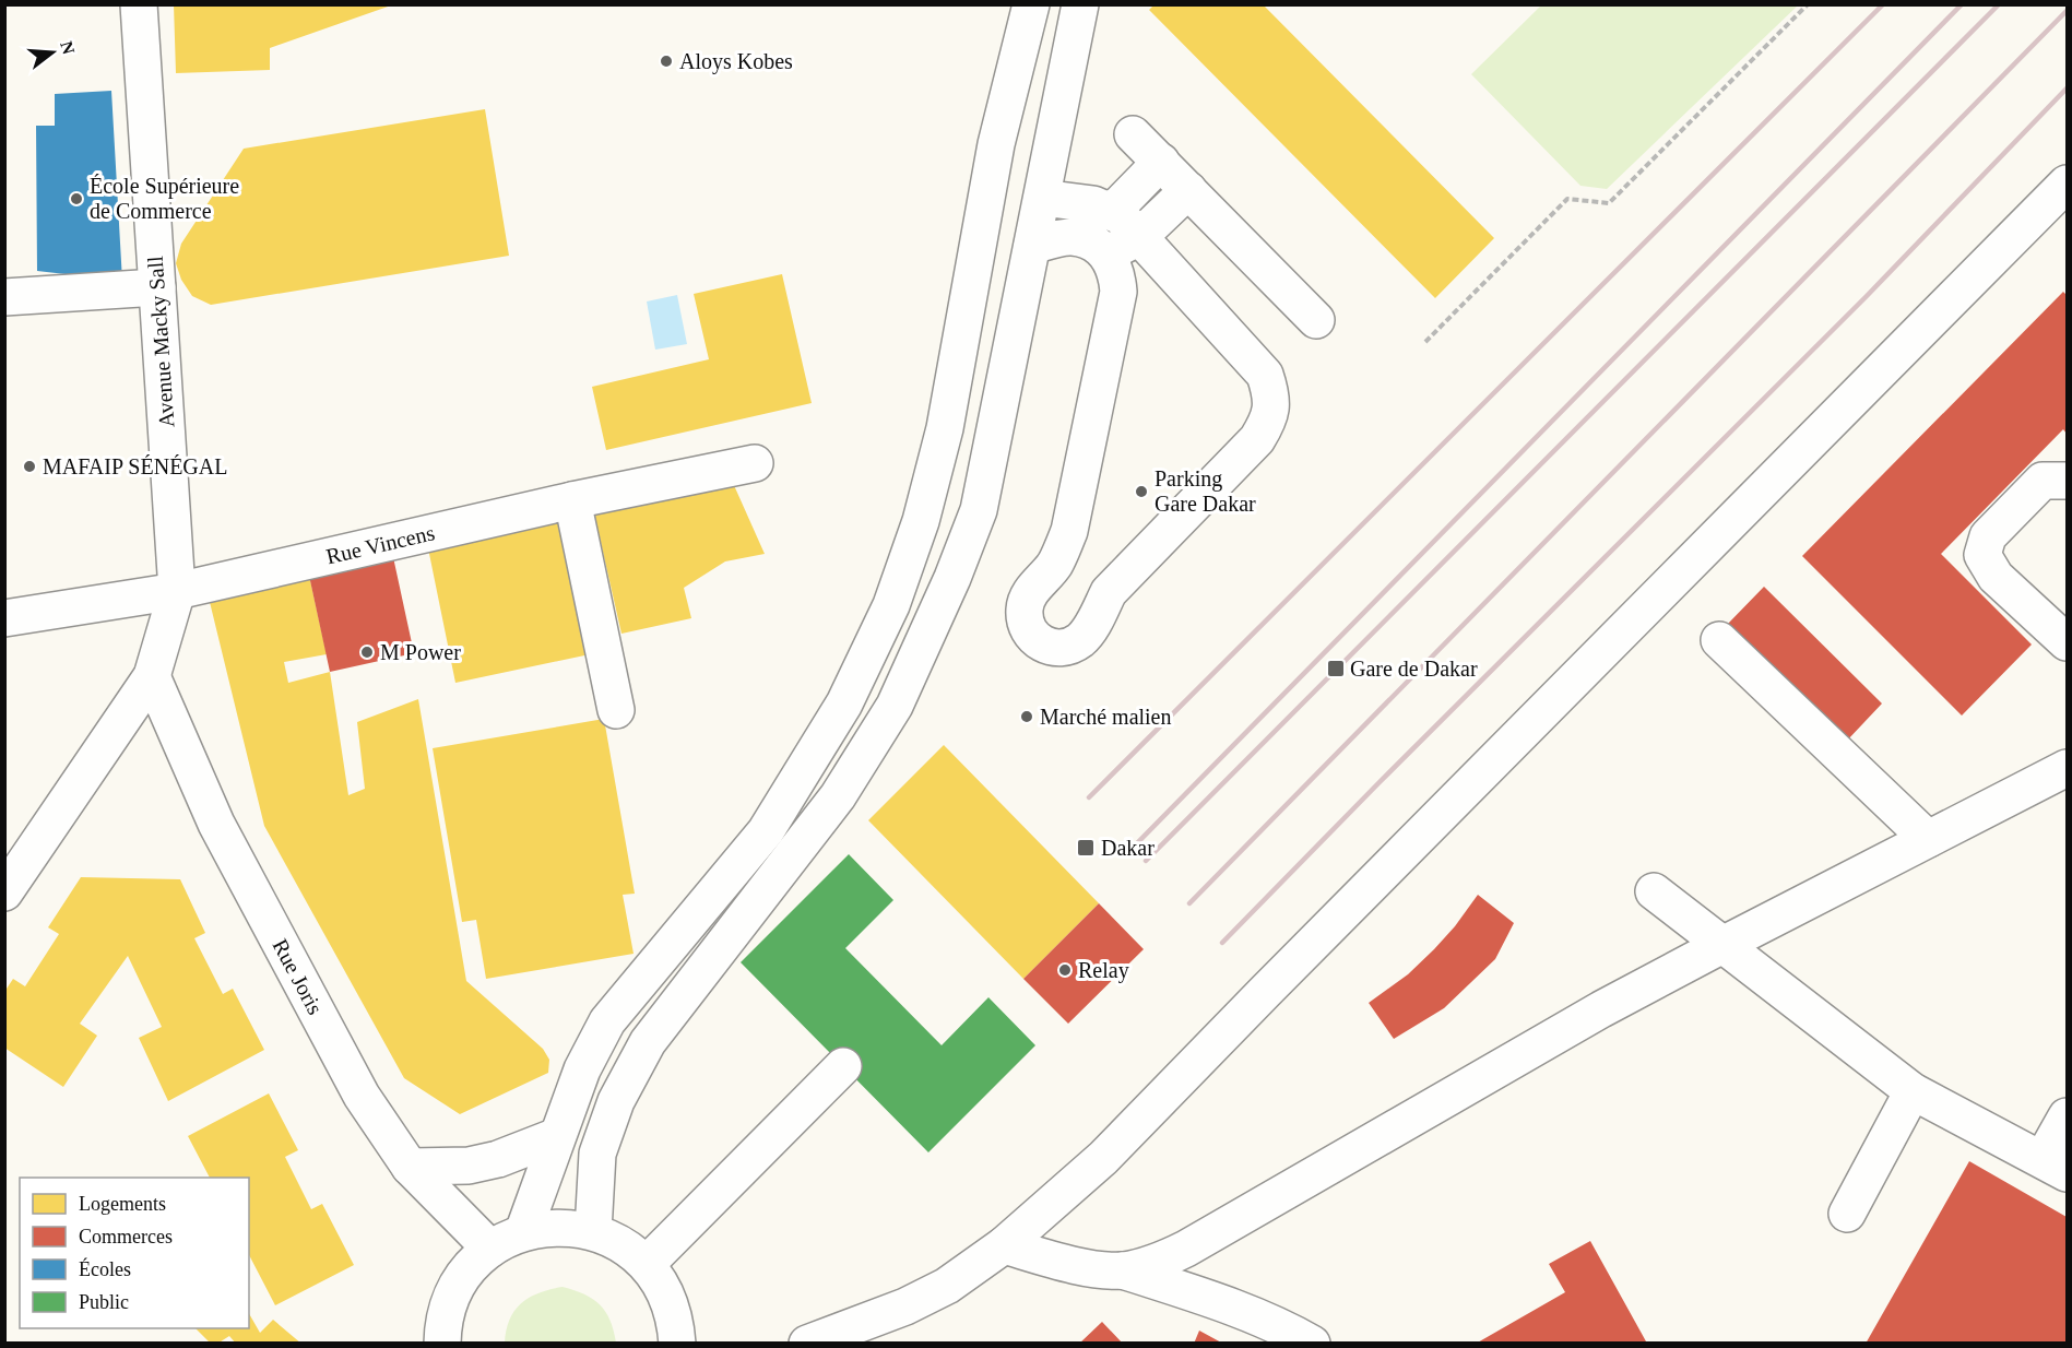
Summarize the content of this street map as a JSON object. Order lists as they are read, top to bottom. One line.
{"streets":{"street":["Avenue Macky Sall","Rue Vincens","Rue Joris"]},"crossings":[["Avenue Macky Sall","Rue Vincens"],["Avenue Macky Sall","Rue Joris"]],"places":{"other":["Aloys Kobes","École Supérieure de Commerce","MAFAIP SÉNÉGAL","Parking Gare Dakar","M Power","Marché malien","Relay"],"transit":["Gare de Dakar","Dakar"]},"legend":["Logements","Commerces","Écoles","Public"],"north":"right"}
